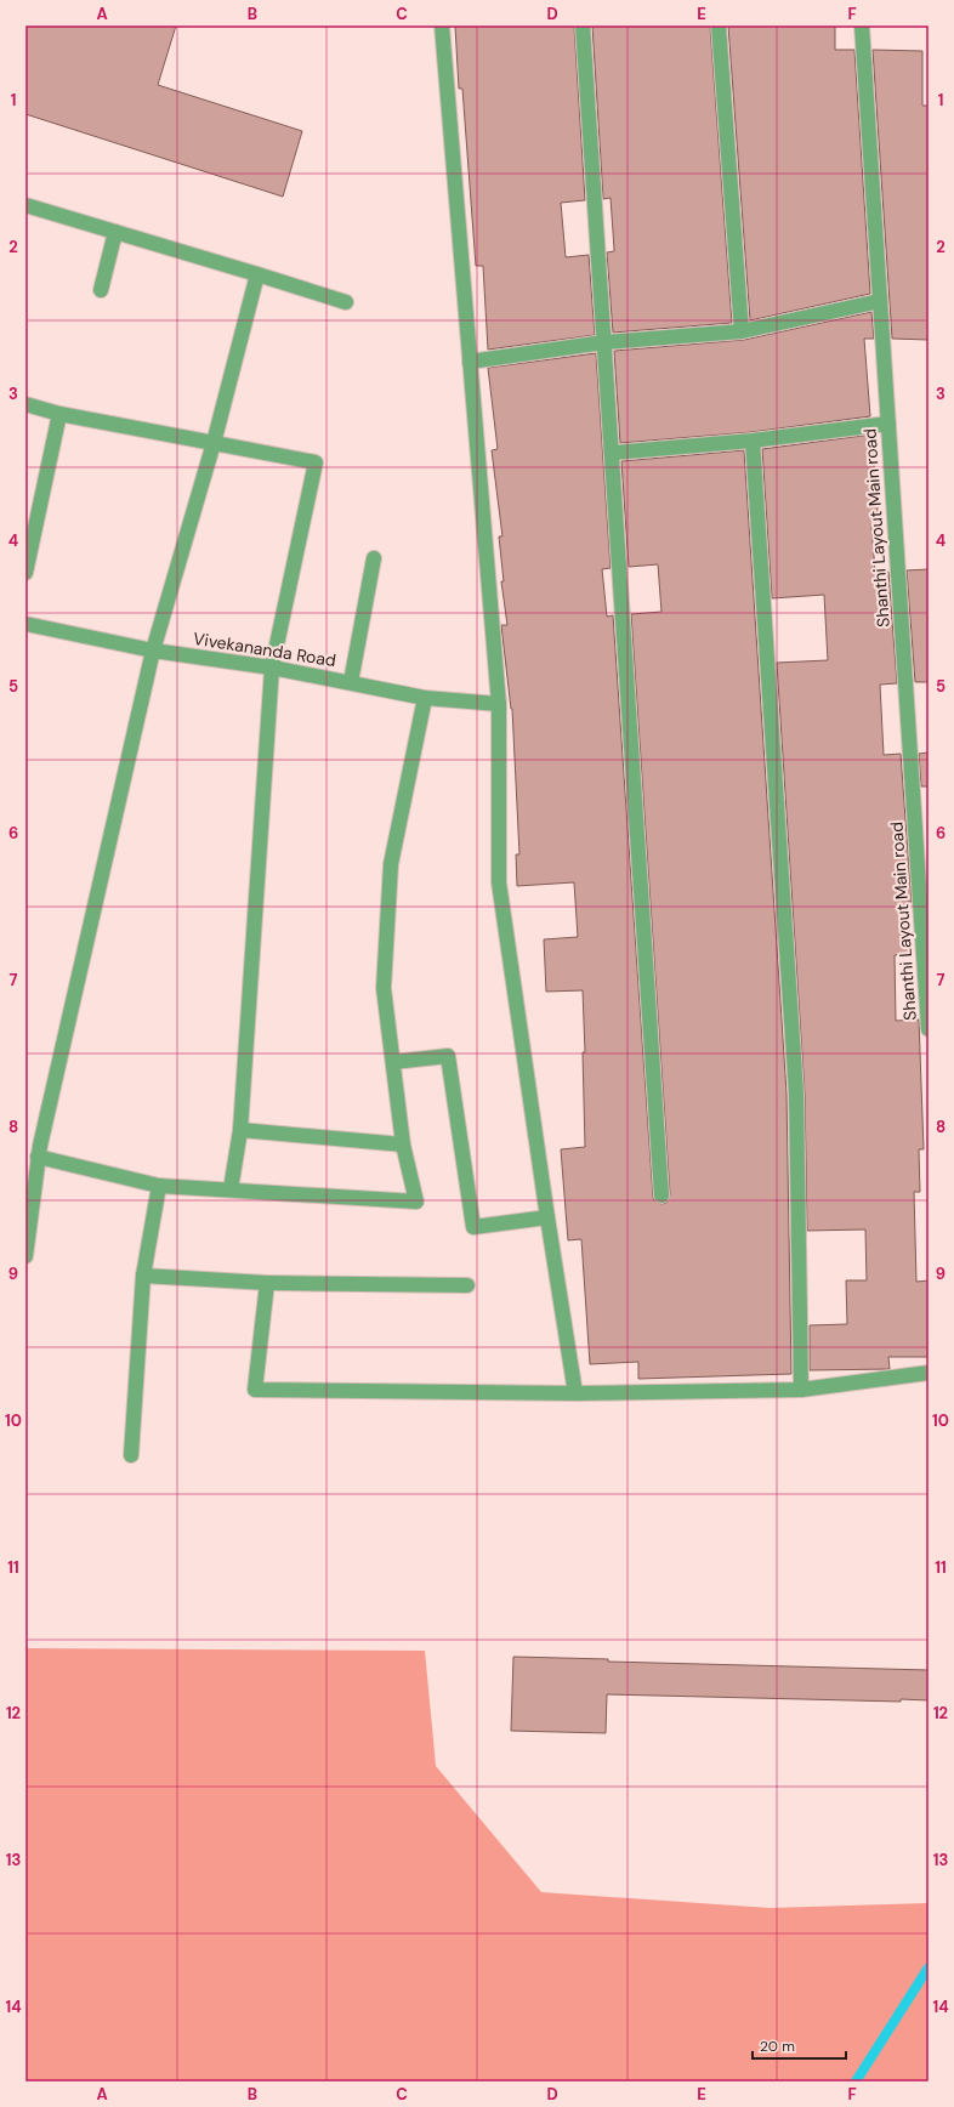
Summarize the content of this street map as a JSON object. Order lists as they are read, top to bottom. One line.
{"streets":{"street":["Shanthi Layout Main road","Vivekananda Road"]},"scale_bar":"20 m","grid":{"columns":["A","B","C","D","E","F"],"rows":["1","2","3","4","5","6","7","8","9","10","11","12","13","14"]}}
